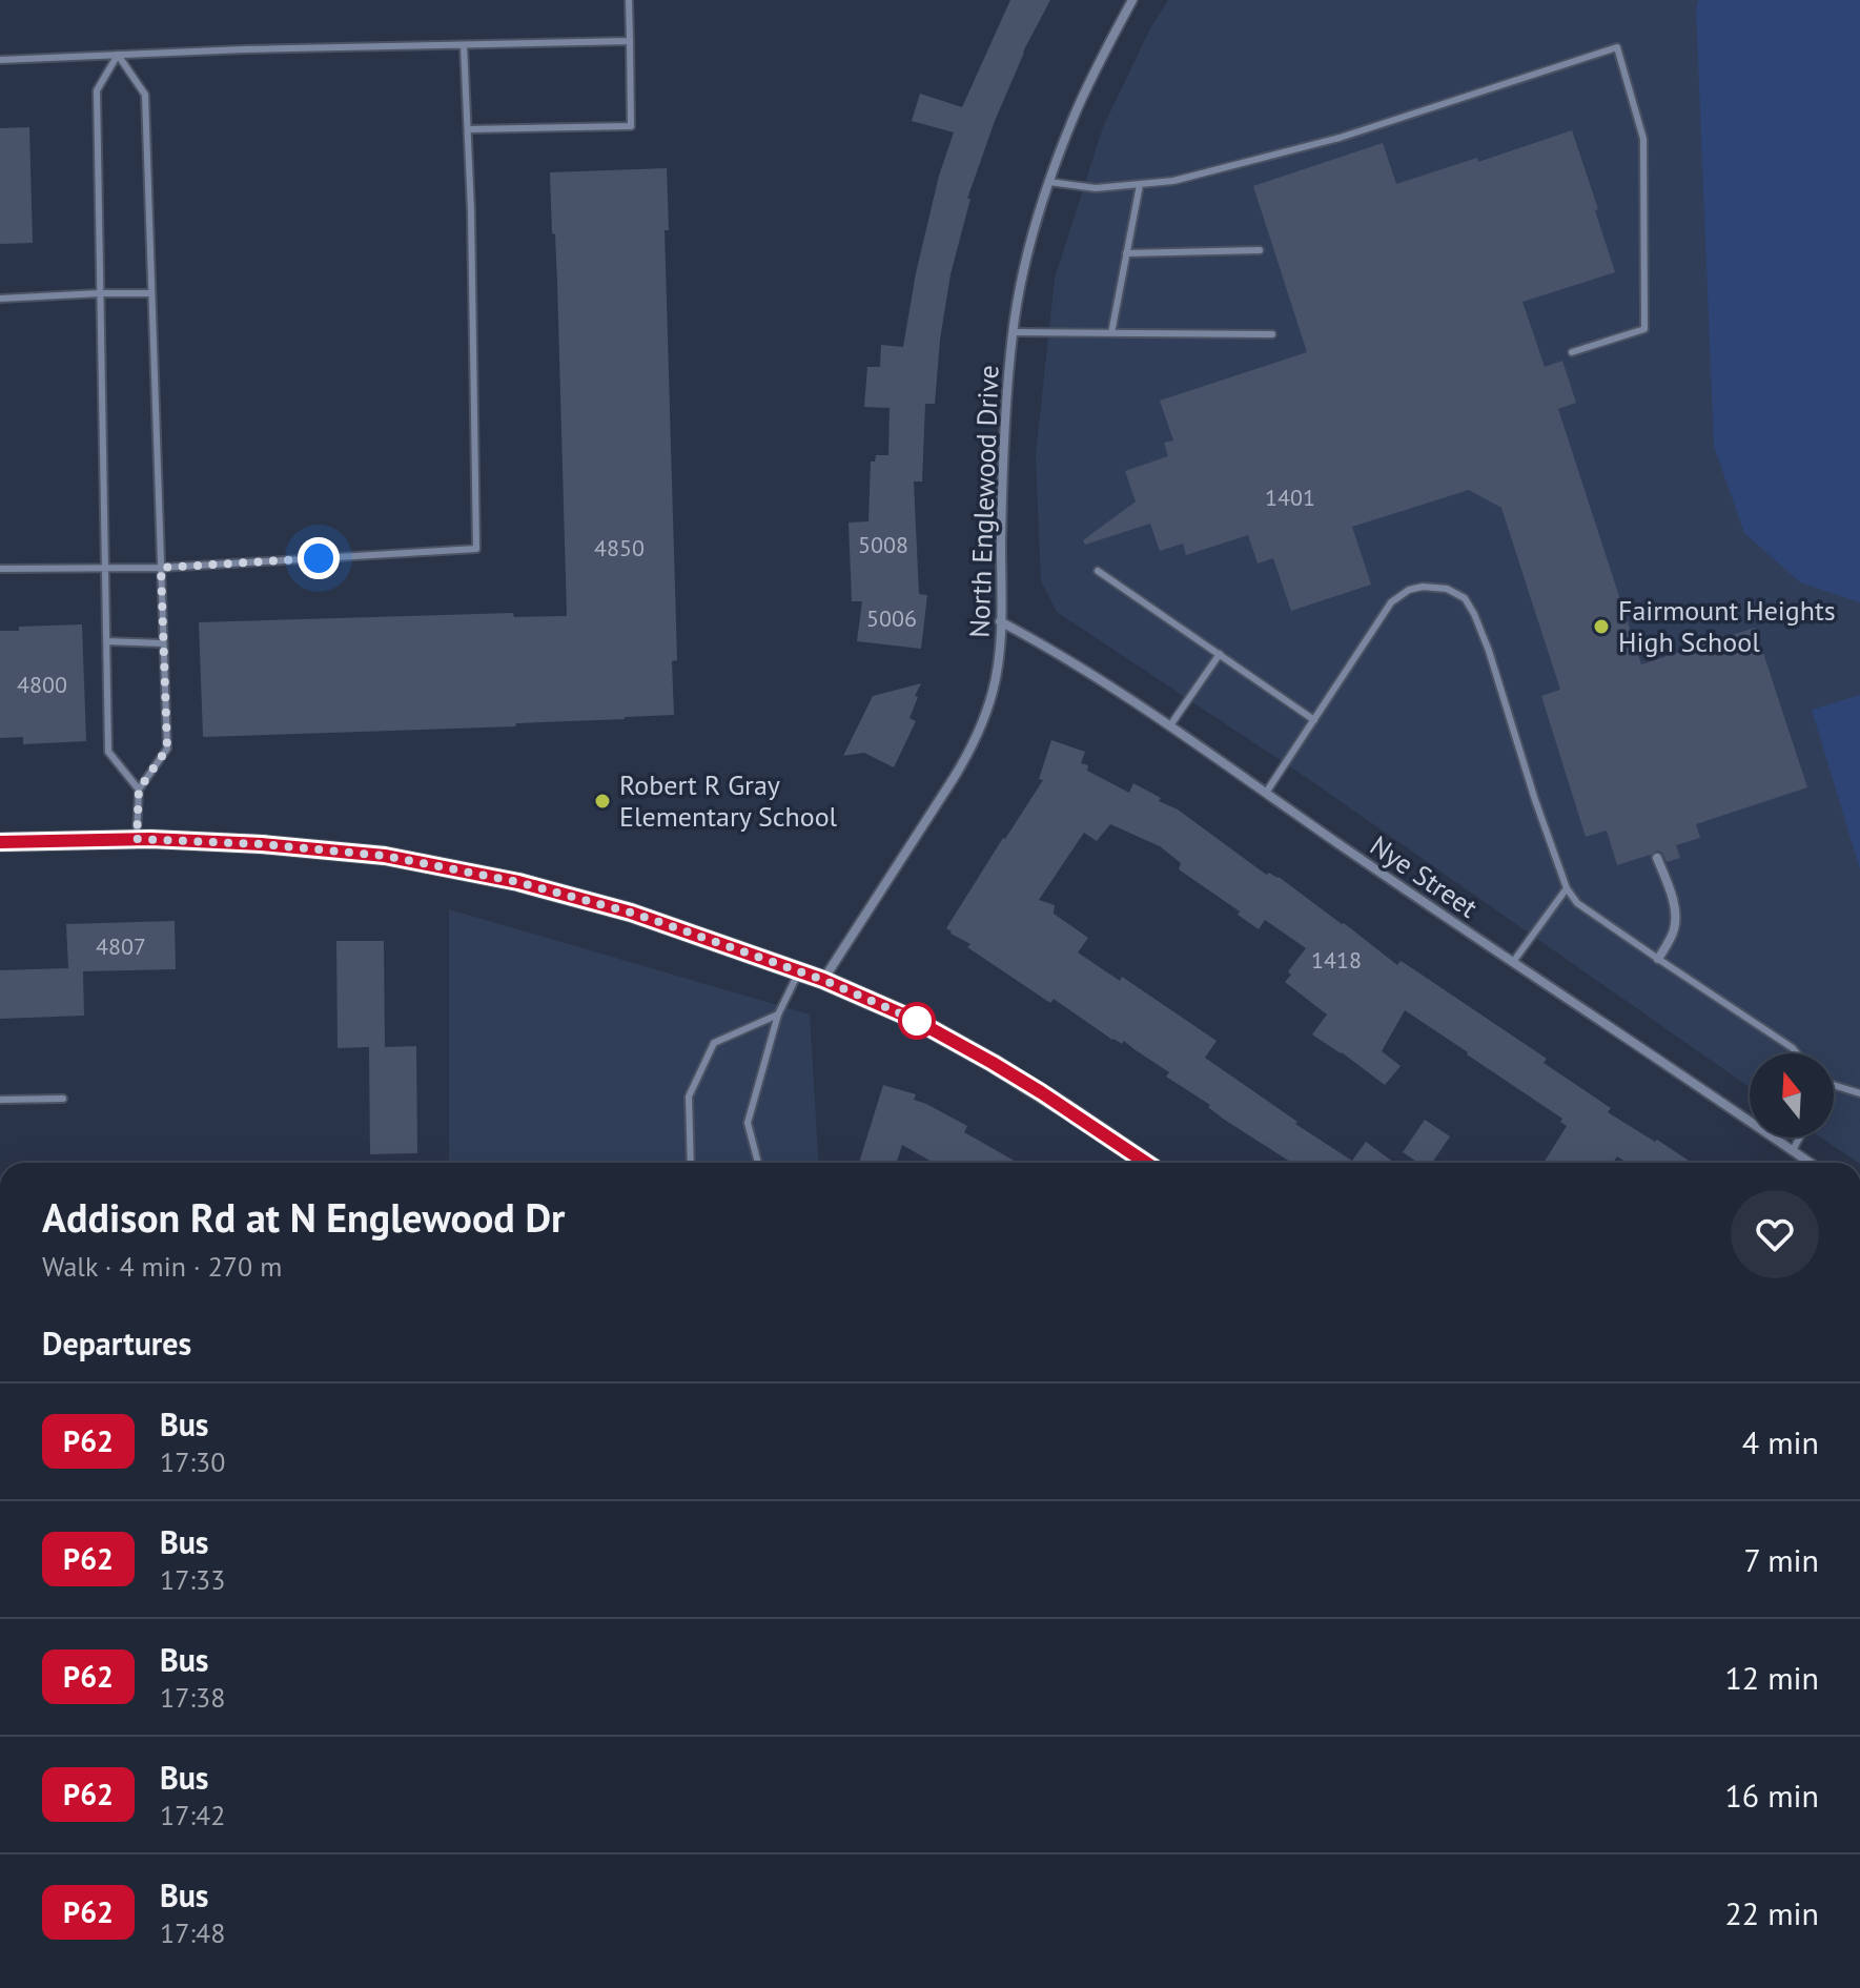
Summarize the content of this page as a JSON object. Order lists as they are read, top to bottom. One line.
{"streets":{"street":["North Englewood Drive","Nye Street"]},"crossings":[["North Englewood Drive","Nye Street"]],"places":["Fairmount Heights High School","Robert R Gray Elementary School"],"lines":["bus line P62"],"house_numbers":["1401","5008","4850","5006","4800","4807","1418"],"north":"top","page":{"heading":[["Addison Rd at N Englewood Dr","Walk · 4 min · 270 m"],"Departures"],"list":[{"mark":"P62","name":"Bus","note":"17:30","value":"4 min"},{"mark":"P62","name":"Bus","note":"17:33","value":"7 min"},{"mark":"P62","name":"Bus","note":"17:38","value":"12 min"},{"mark":"P62","name":"Bus","note":"17:42","value":"16 min"},{"mark":"P62","name":"Bus","note":"17:48","value":"22 min"}]}}
